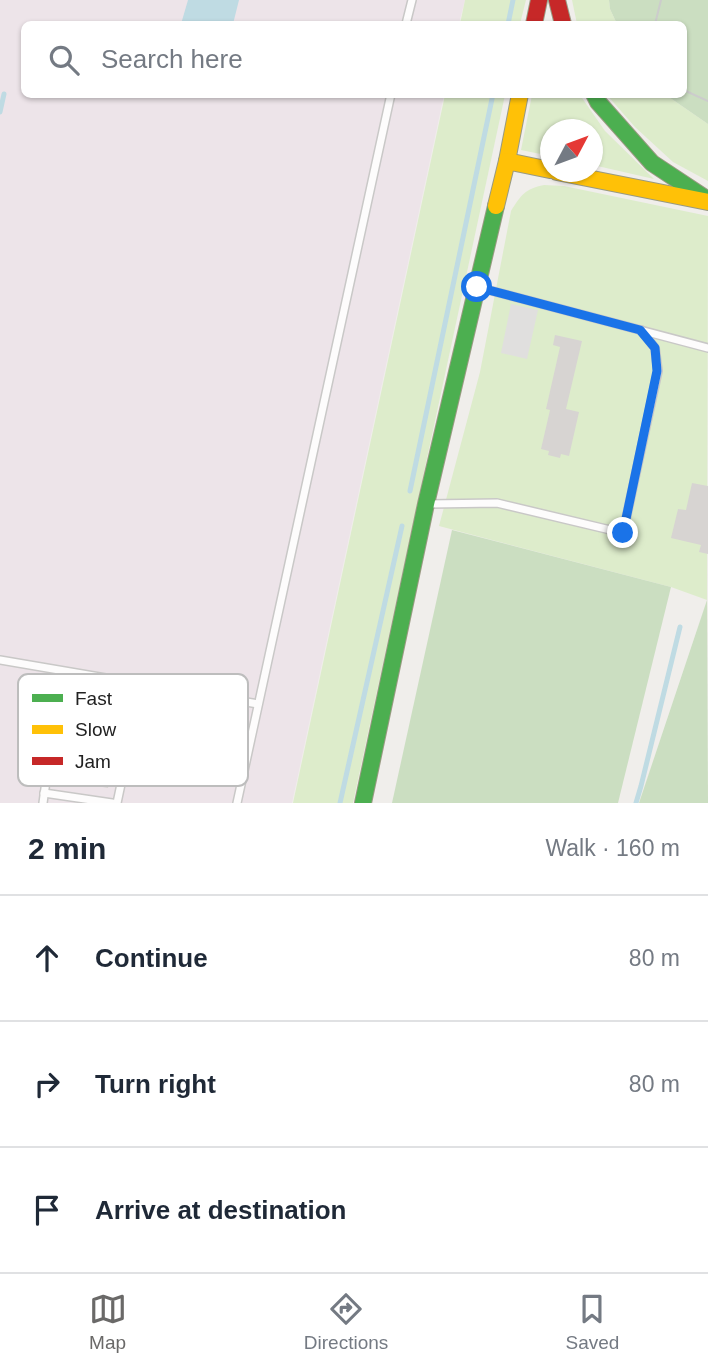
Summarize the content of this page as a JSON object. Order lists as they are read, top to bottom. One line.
{"legend":["Fast","Slow","Jam"],"north":"top right","page":{"search":"Search here","heading":["2 min","Walk · 160 m"],"list":[["Continue","80 m"],["Turn right","80 m"],"Arrive at destination"],"nav":["Map","Directions","Saved"]}}
